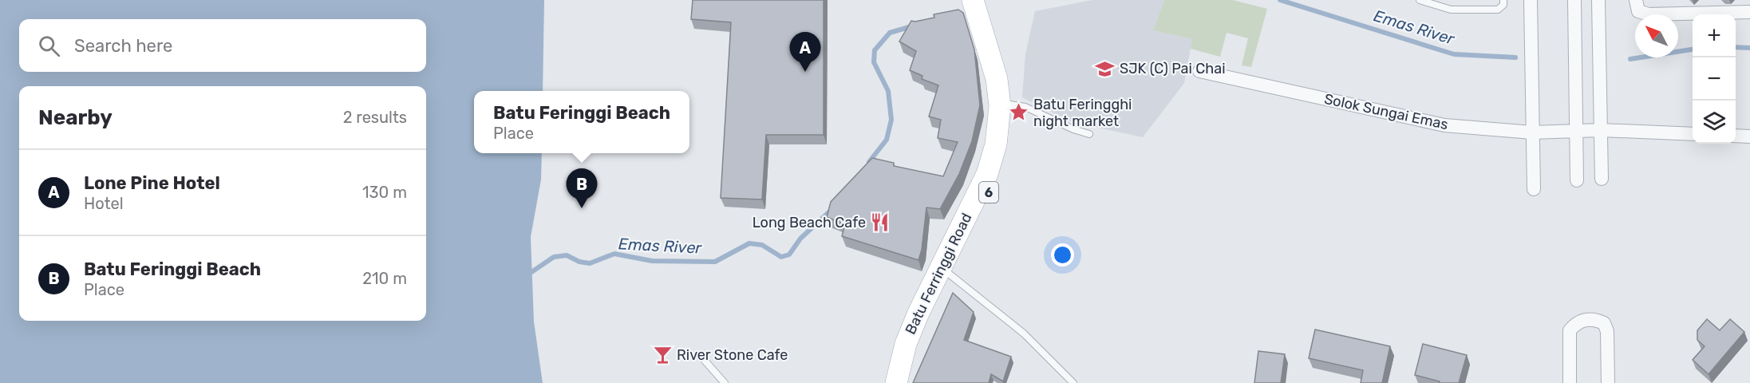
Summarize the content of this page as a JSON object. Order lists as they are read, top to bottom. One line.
{"streets":{"main road":["6","Batu Ferringgi Road"],"street":["Solok Sungai Emas"]},"water":["Emas River"],"places":{"school or university":["SJK (C) Pai Chai"],"place":["Batu Feringghi night market"],"restaurant":["Long Beach Cafe"],"bar":["River Stone Cafe"]},"north":"top left","page":{"map_buttons":["+","−"],"search":"Search here","pins":["A","B"],"heading":["Nearby","2 results"],"popup":["Batu Feringgi Beach","Place"],"list":[{"mark":"A","name":"Lone Pine Hotel","note":"Hotel","value":"130 m"},{"mark":"B","name":"Batu Feringgi Beach","note":"Place","value":"210 m"}]}}
